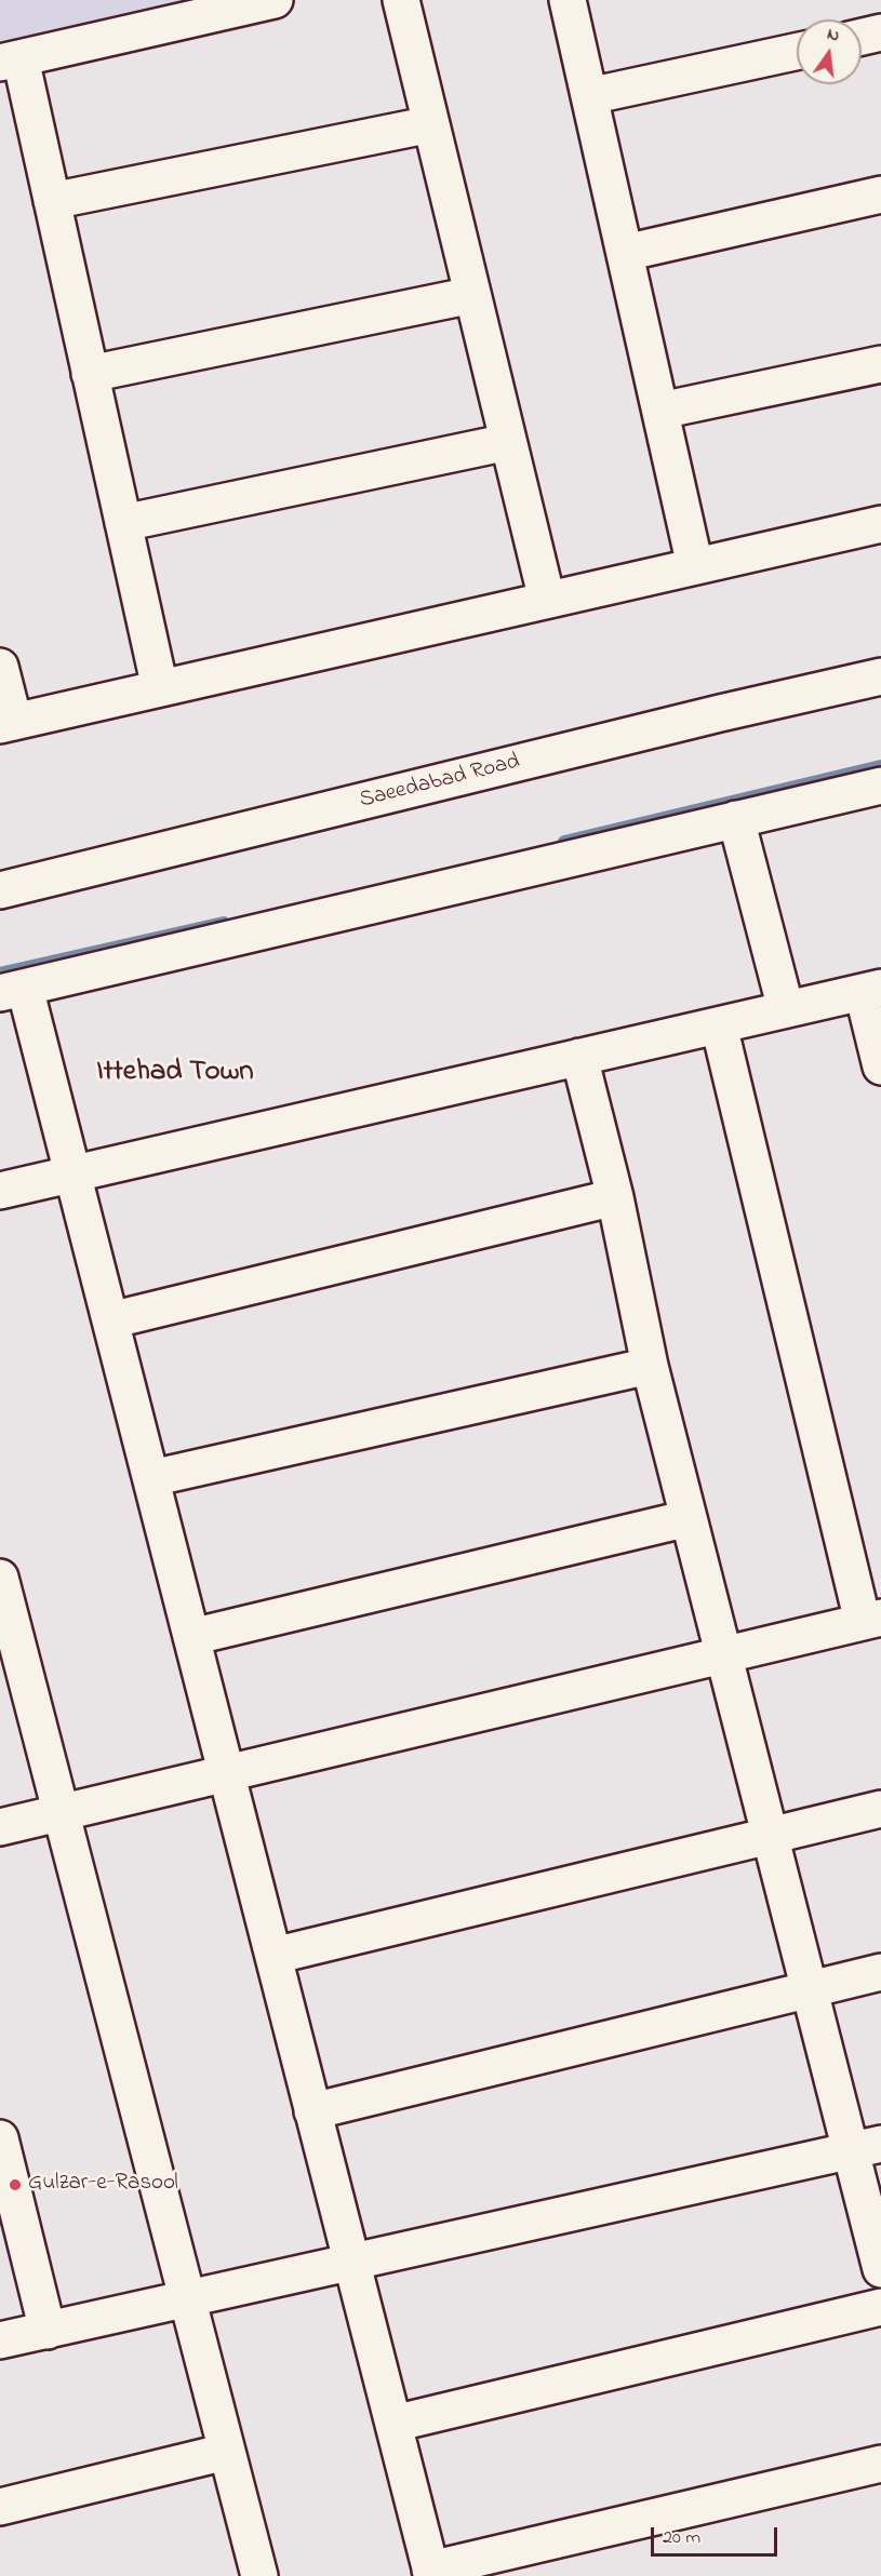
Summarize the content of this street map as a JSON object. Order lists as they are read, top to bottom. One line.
{"streets":{"street":["Saeedabad Road"]},"districts":["Ittehad Town"],"places":["Gulzar-e-Rasool"],"scale_bar":"20 m","north":"top"}
